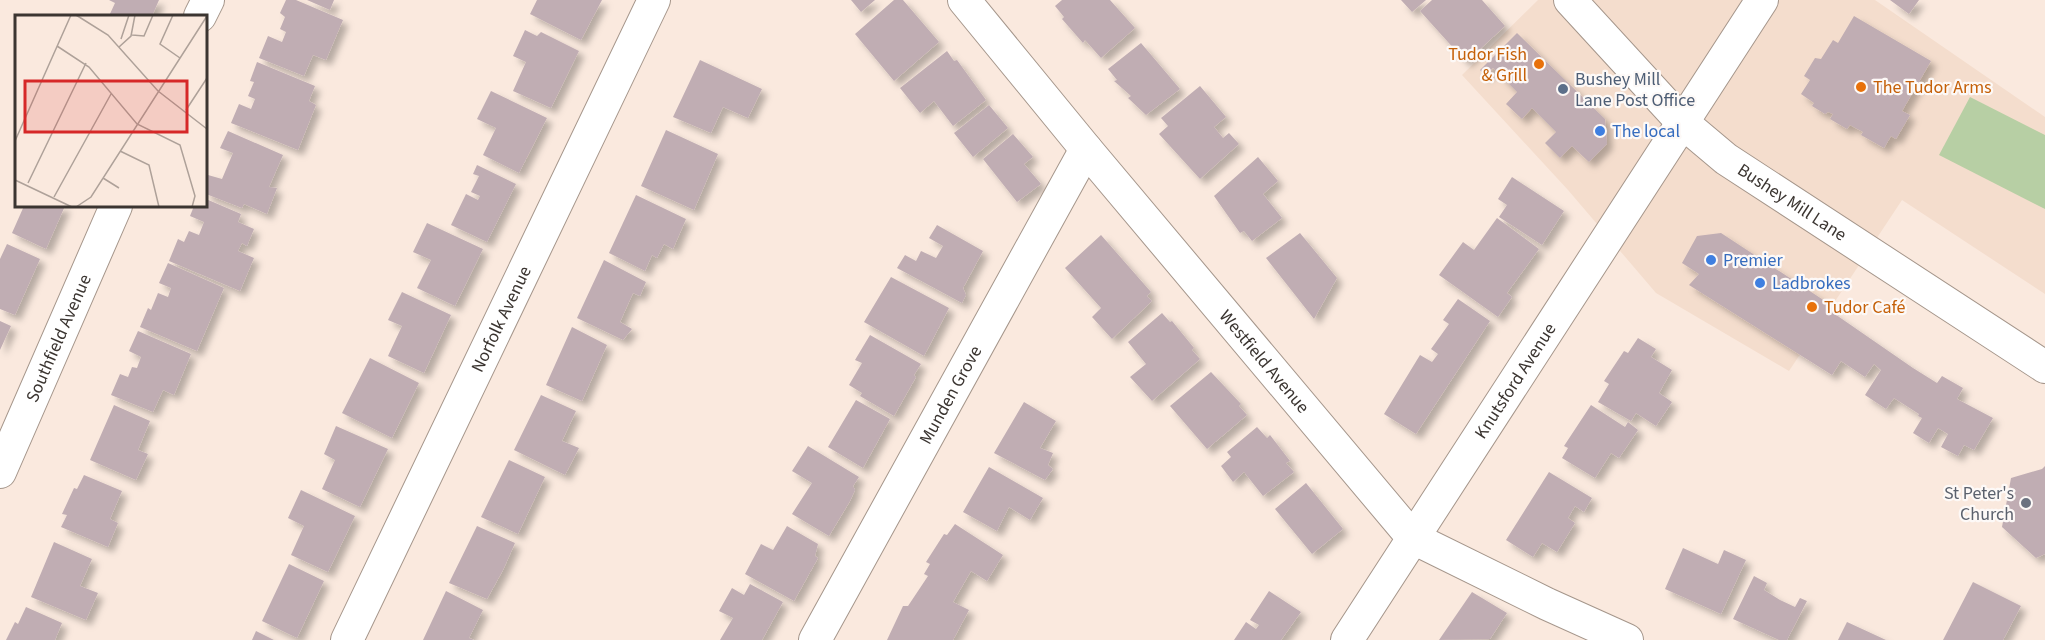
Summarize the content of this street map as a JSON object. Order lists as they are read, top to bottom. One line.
{"streets":{"street":["Bushey Mill Lane","Norfolk Avenue","Southfield Avenue","Westfield Avenue","Knutsford Avenue","Munden Grove"]},"crossings":[["Bushey Mill Lane","Knutsford Avenue"],["Westfield Avenue","Knutsford Avenue"],["Westfield Avenue","Munden Grove"]],"places":["Tudor Fish & Grill","The Tudor Arms","Bushey Mill Lane Post Office","The local","Premier","Ladbrokes","Tudor Café","St Peter's Church"]}
